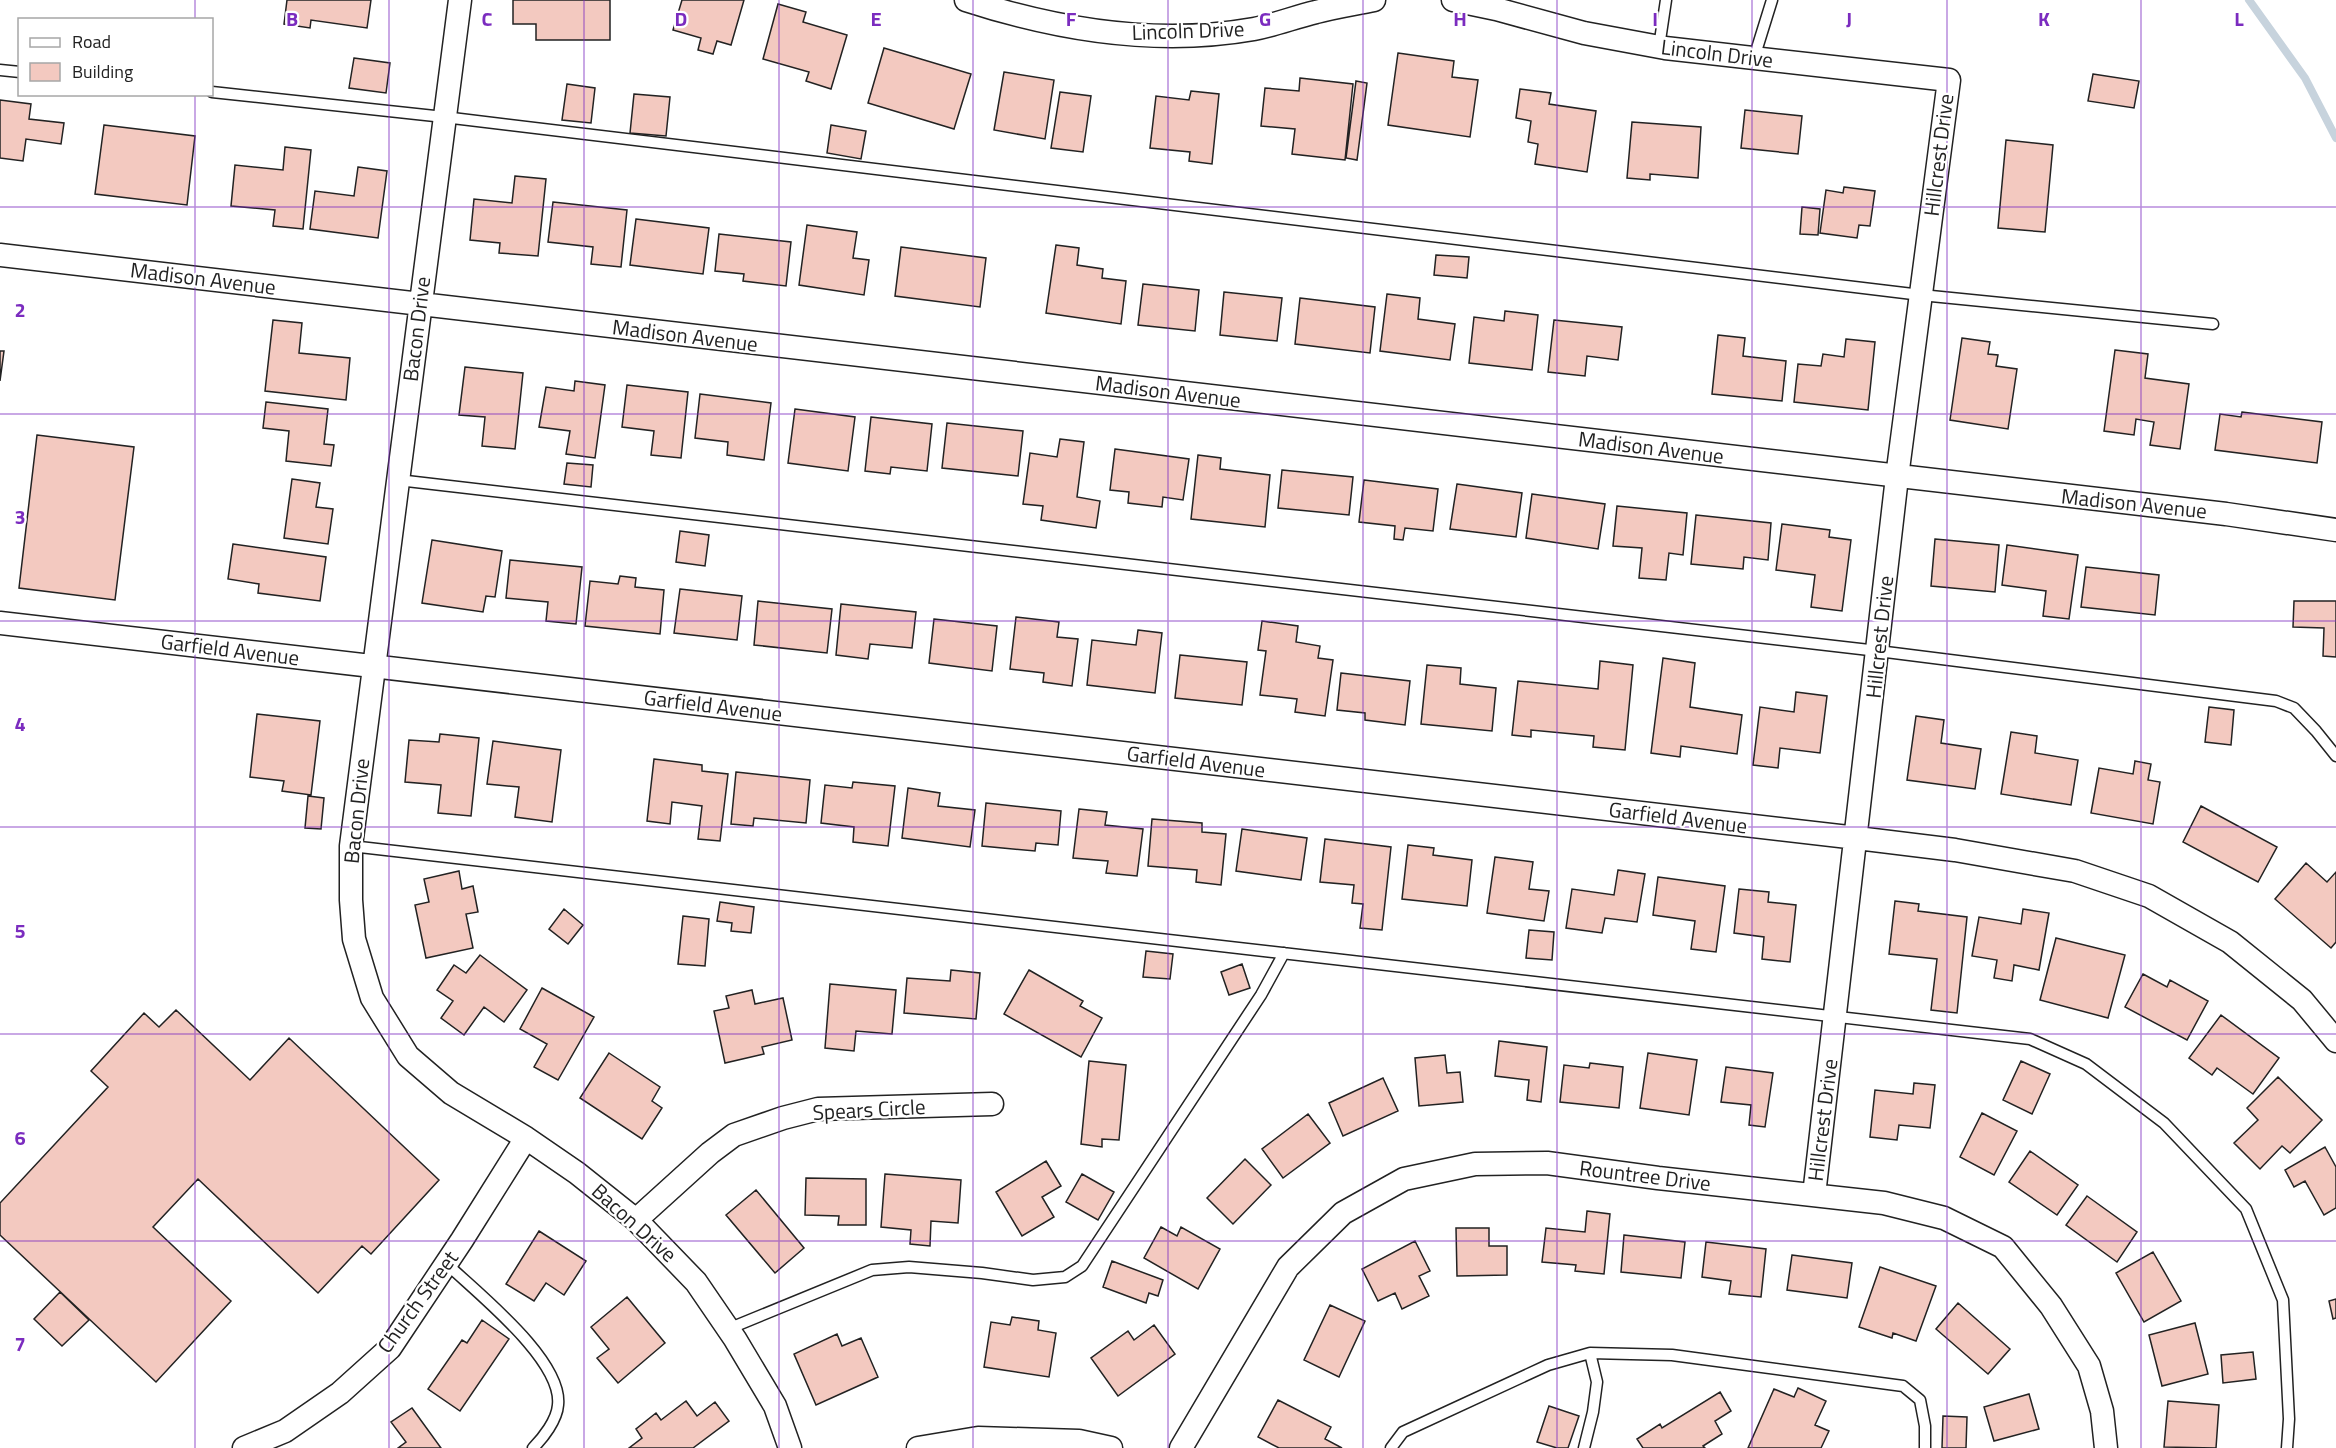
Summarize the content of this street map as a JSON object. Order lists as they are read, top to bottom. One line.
{"streets":{"street":["Lincoln Drive","Hillcrest Drive","Madison Avenue","Bacon Drive","Garfield Avenue","Spears Circle","Rountree Drive","Church Street"]},"crossings":[["Lincoln Drive","Hillcrest Drive"],["Hillcrest Drive","Madison Avenue"],["Hillcrest Drive","Garfield Avenue"],["Hillcrest Drive","Rountree Drive"],["Madison Avenue","Bacon Drive"],["Bacon Drive","Garfield Avenue"],["Bacon Drive","Spears Circle"],["Bacon Drive","Church Street"]],"legend":["Road","Building"],"grid":{"columns":["B","C","D","E","F","G","H","I","J","K","L"],"rows":["2","3","4","5","6","7"]}}
